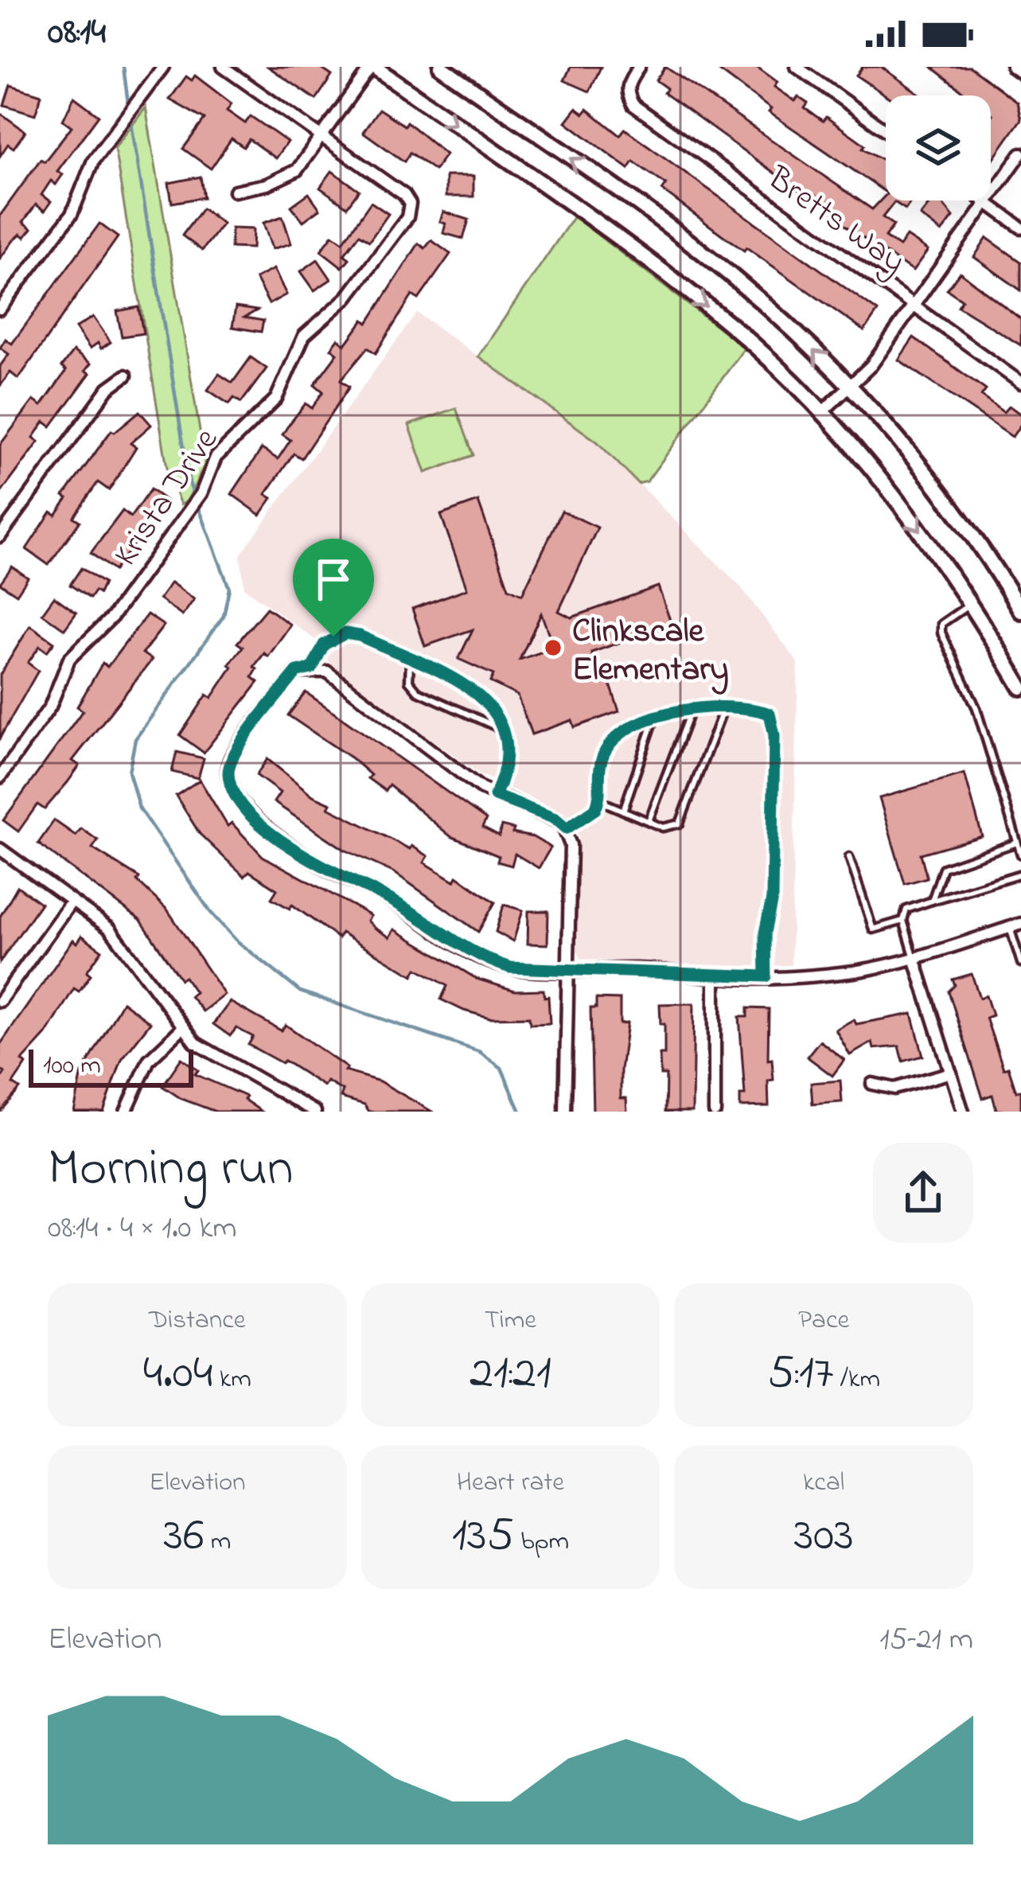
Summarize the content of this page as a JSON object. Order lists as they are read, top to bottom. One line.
{"streets":{"street":["Bretts Way","Krista Drive"]},"places":["Clinkscale Elementary"],"scale_bar":"100 m","page":{"status":"08:14","scale":"100 m","heading":["Morning run","08:14 · 4 × 1.0 km"],"stats":[["Distance","4.04 km"],["Time","21:21"],["Pace","5:17 /km"],["Elevation","36 m"],["Heart rate","135 bpm"],["kcal","303"]],"chart":["Elevation","15–21 m"]}}
